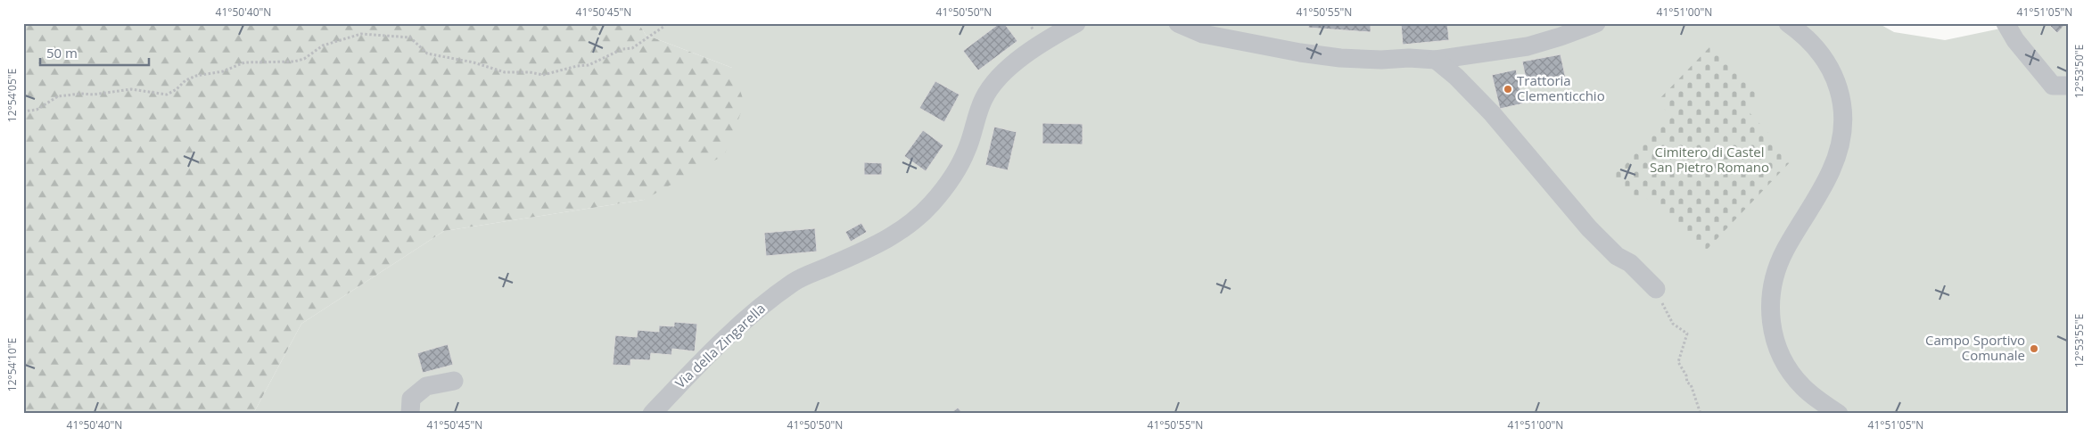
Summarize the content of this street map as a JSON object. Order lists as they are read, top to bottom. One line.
{"streets":{"street":["Via della Zingarella"]},"parks":["Cimitero di Castel San Pietro Romano"],"places":["Trattoria Clementicchio","Campo Sportivo Comunale"],"scale_bar":"50 m","coordinates":["41°50'40\"N","41°50'45\"N","41°50'50\"N","41°50'55\"N","41°51'00\"N","41°51'05\"N","12°53'50\"E","12°54'05\"E","12°53'55\"E","12°54'10\"E"]}
